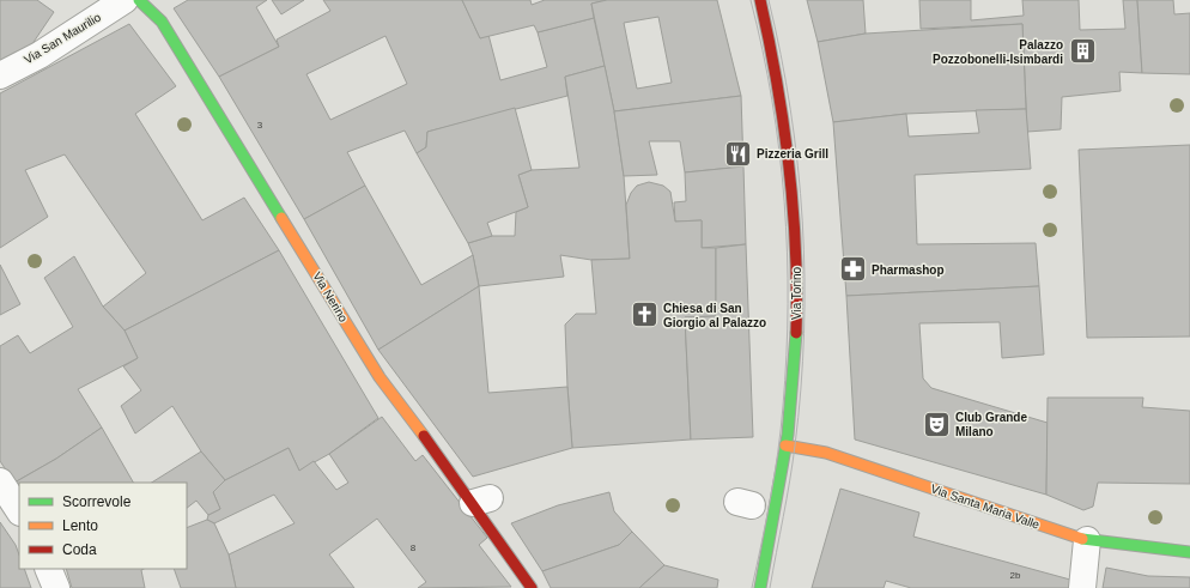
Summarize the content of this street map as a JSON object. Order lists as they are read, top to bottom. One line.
{"streets":{"street":["Via San Maurilio","Via Torino","Via Nerino","Via Santa Maria Valle"]},"crossings":[["Via Torino","Via Santa Maria Valle"]],"places":{"building":["Palazzo Pozzobonelli-Isimbardi"],"restaurant":["Pizzeria Grill"],"pharmacy":["Pharmashop"],"church":["Chiesa di San Giorgio al Palazzo"],"theatre":["Club Grande Milano"]},"house_numbers":["3","8","2b"],"legend":["Scorrevole","Lento","Coda"]}
